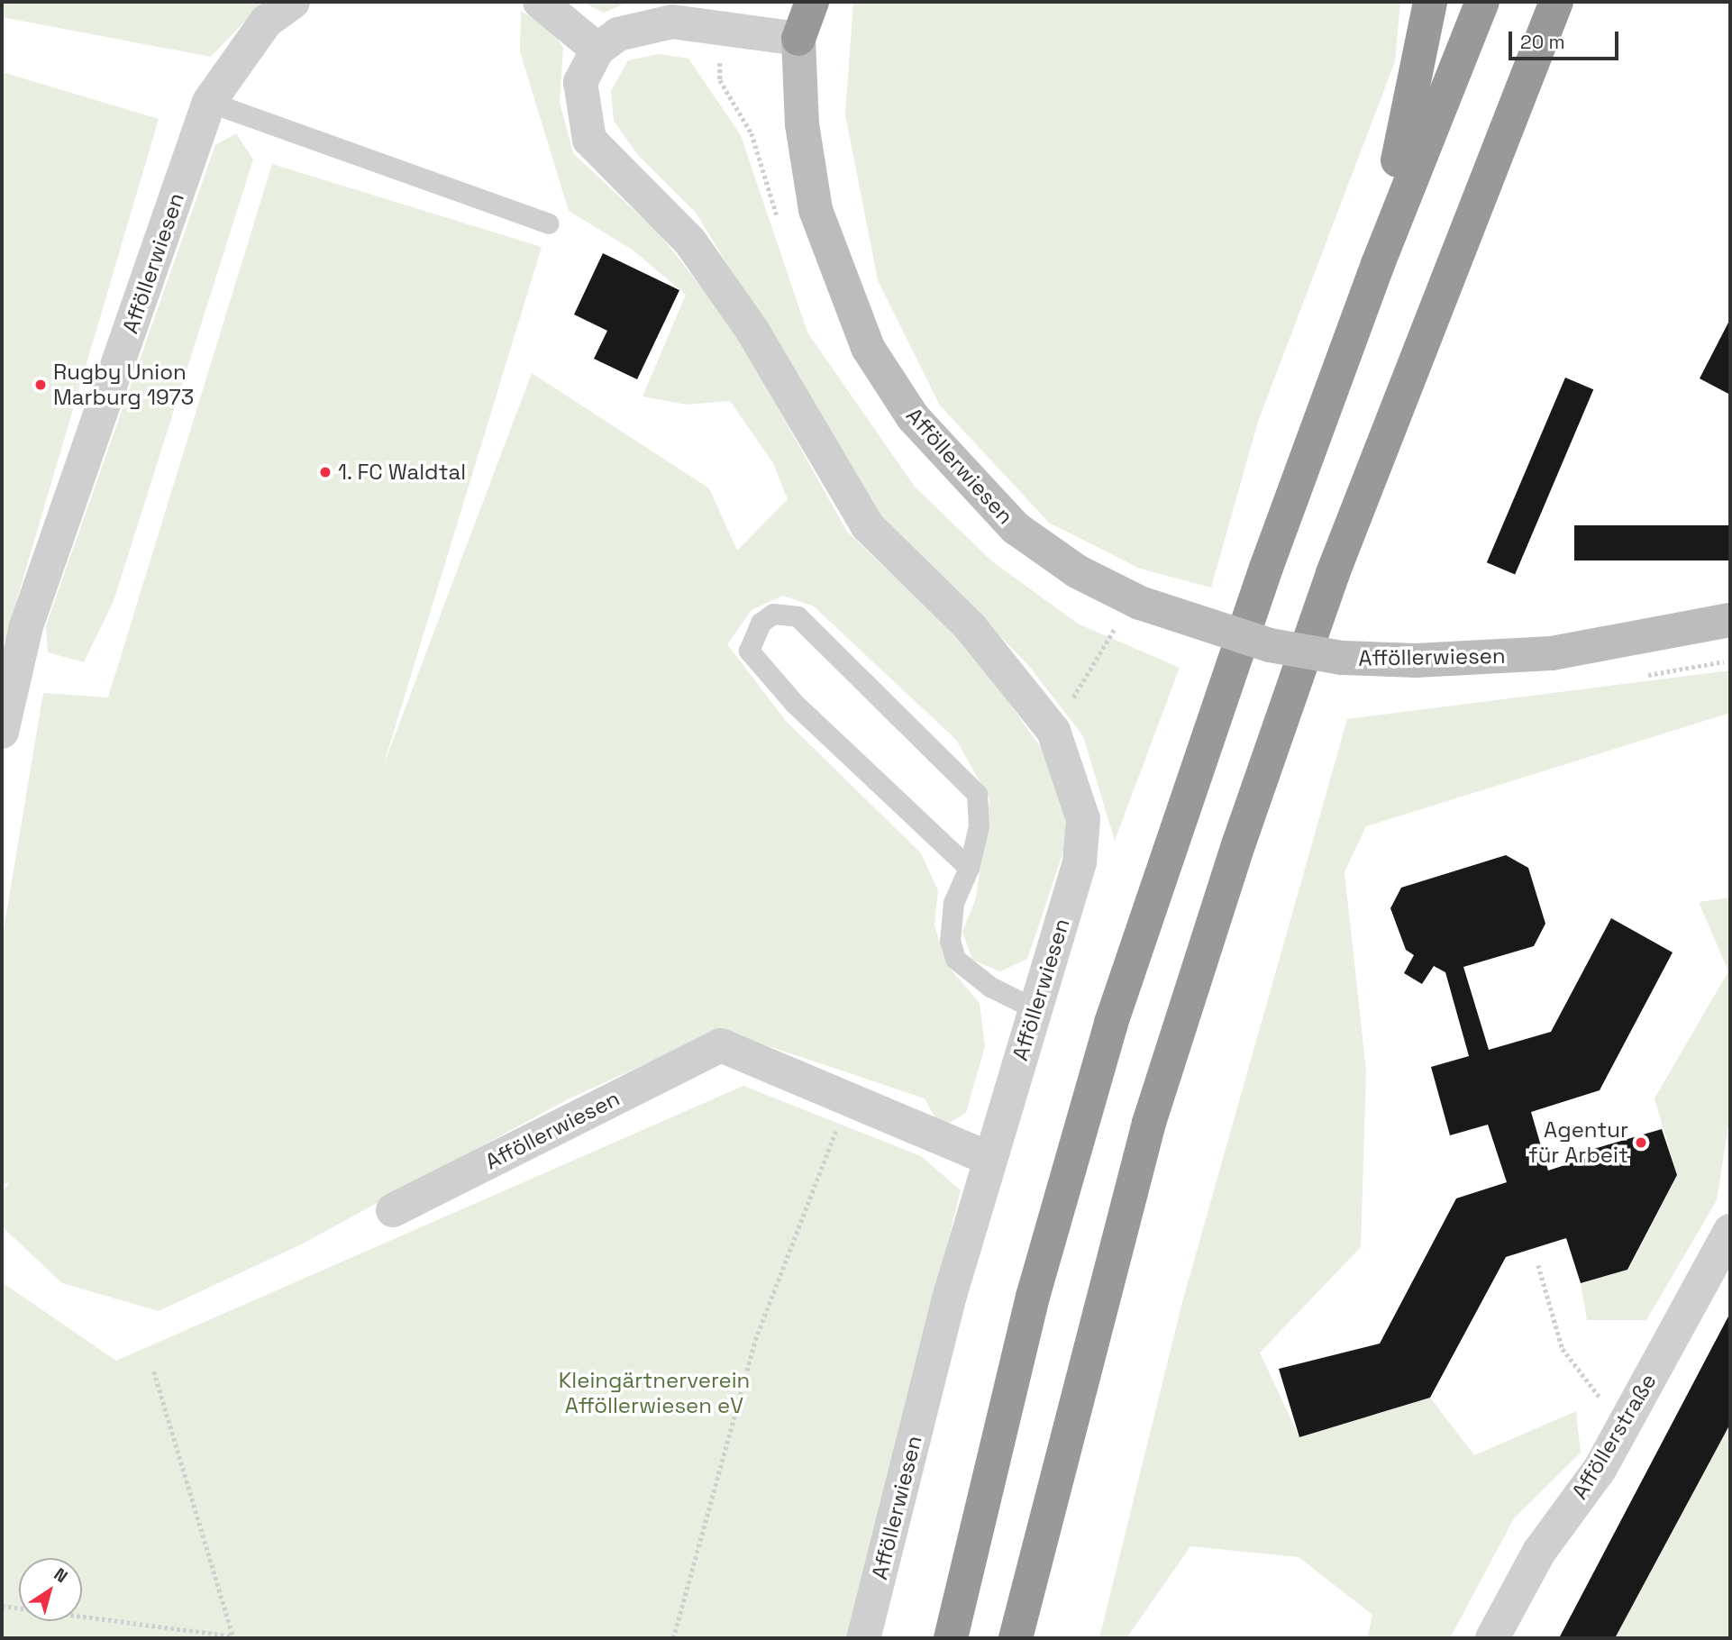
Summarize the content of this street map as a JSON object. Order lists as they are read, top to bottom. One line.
{"streets":{"main road":["Afföllerwiesen"],"street":["Afföllerstraße"]},"parks":["Kleingärtnerverein Afföllerwiesen eV"],"places":["Rugby Union Marburg 1973","1. FC Waldtal","Agentur für Arbeit"],"scale_bar":"20 m","north":"top right"}
